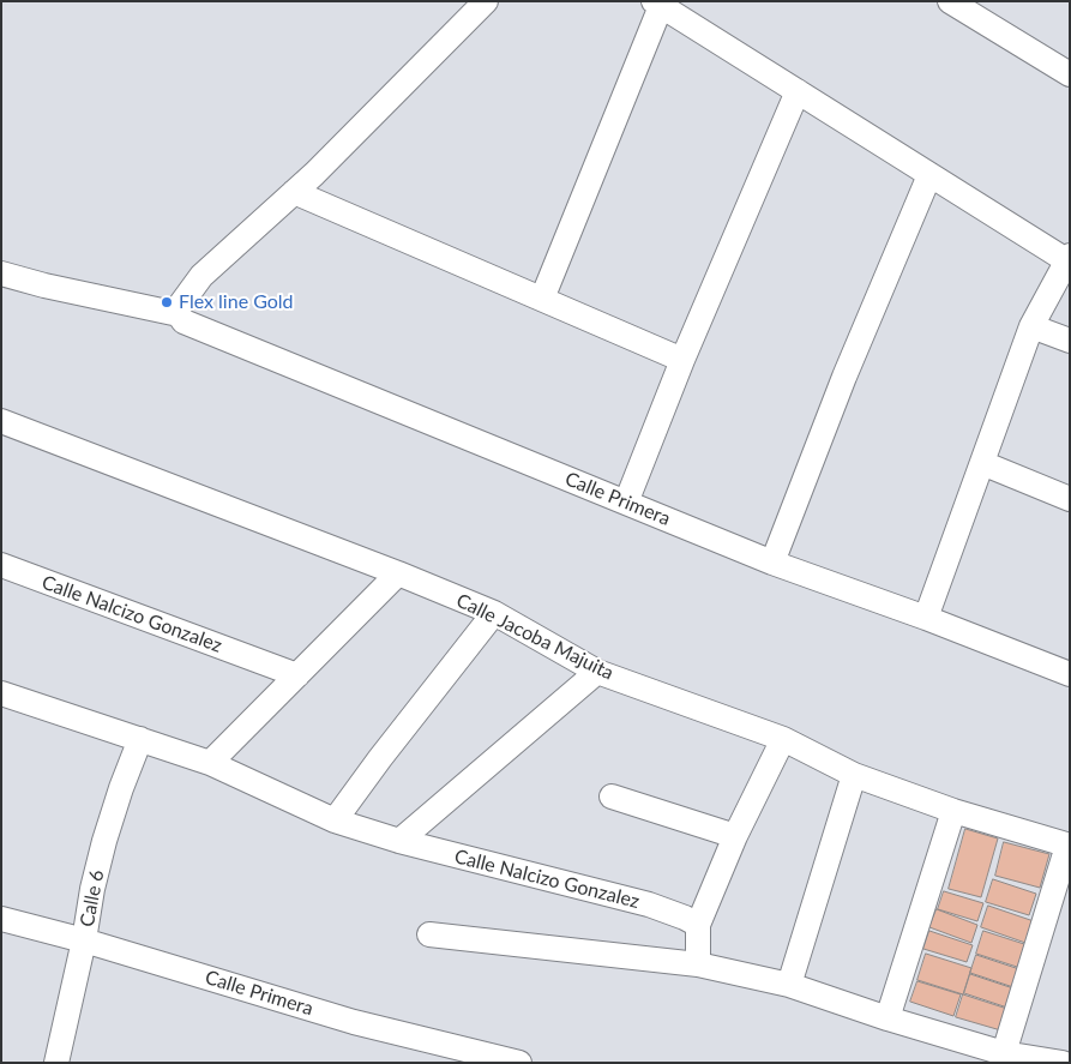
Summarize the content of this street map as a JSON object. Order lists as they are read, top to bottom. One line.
{"streets":{"street":["Calle Primera","Calle Nalcizo Gonzalez","Calle Jacoba Majuita","Calle 6"]},"crossings":[["Calle Primera","Calle 6"],["Calle Nalcizo Gonzalez","Calle 6"]],"places":["Flex line Gold"]}
